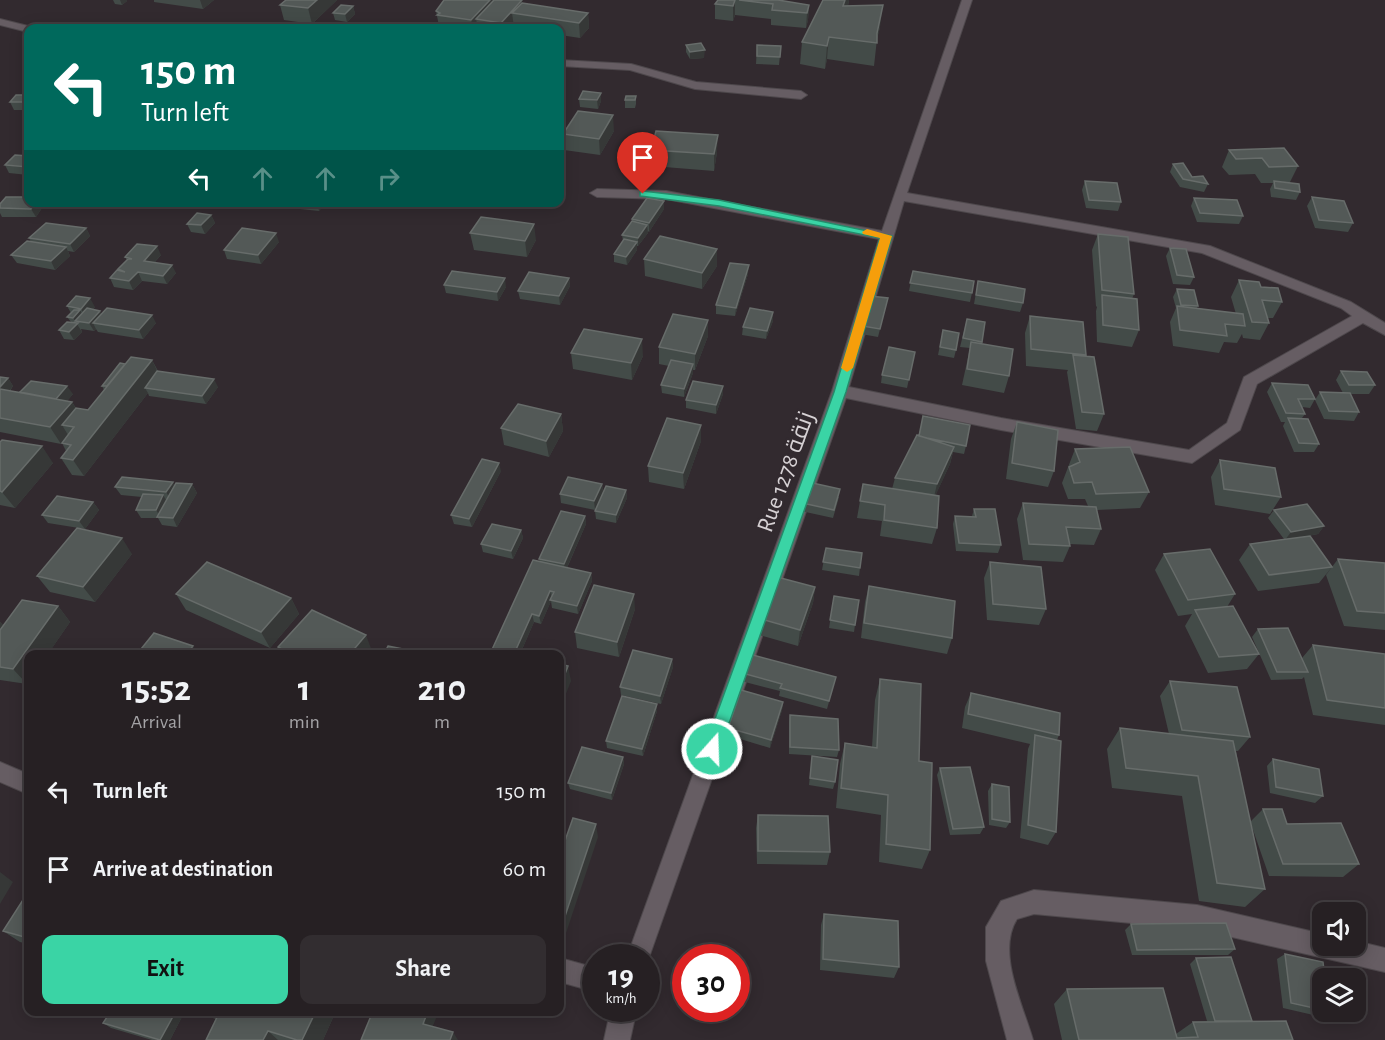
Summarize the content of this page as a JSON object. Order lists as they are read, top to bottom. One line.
{"streets":{"street":["Rue 1278 زنقة"]},"page":{"turn":["150 m","Turn left"],"eta":["15:52","Arrival","1","min","210","m"],"list":[{"name":"Turn left","value":"150 m"},{"name":"Arrive at destination","value":"60 m"}],"buttons":["Exit","Share"],"speed":"19 km/h","limit":"30"}}
